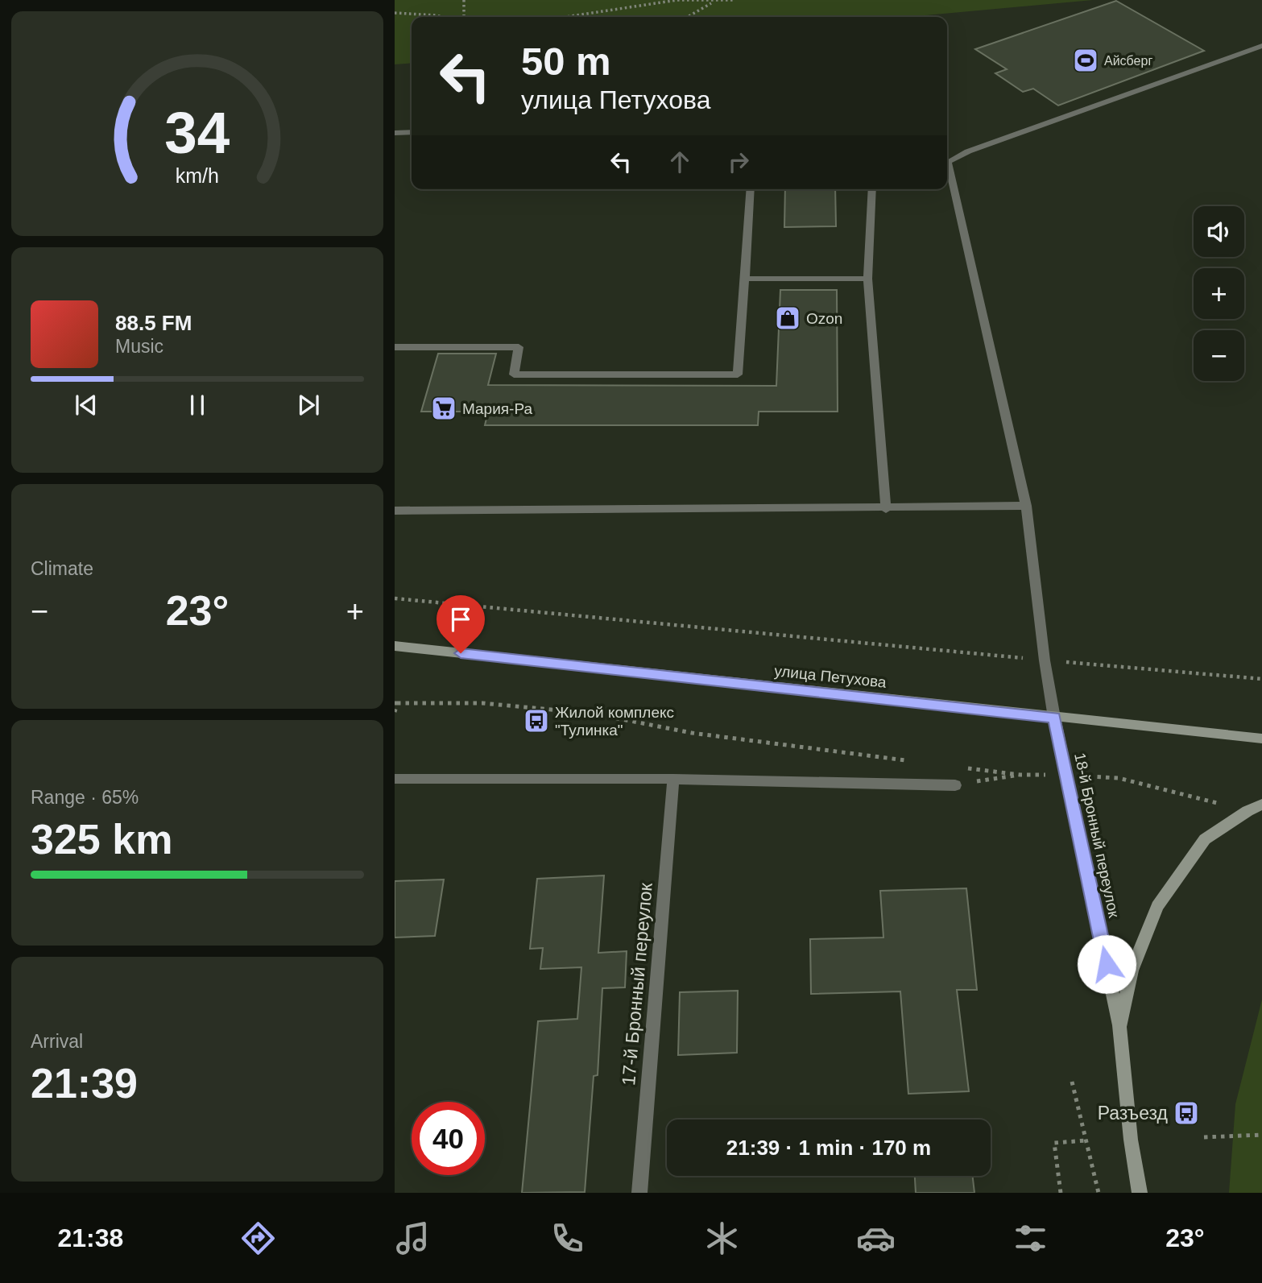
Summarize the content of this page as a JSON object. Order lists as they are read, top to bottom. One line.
{"streets":{"street":["улица Петухова","18-й Бронный переулок","17-й Бронный переулок"]},"crossings":[["улица Петухова","18-й Бронный переулок"]],"places":{"sports":["Айсберг"],"shop":["Ozon"],"supermarket":["Мария-Ра"],"bus stop":["Жилой комплекс \"Тулинка\"","Разъезд"]},"page":{"turn":["50 m","улица Петухова"],"map_buttons":["+","−"],"song":["88.5 FM","Music"],"tile":["Climate",["Range · 65%","325 km"],["Arrival","21:39"]],"heat":["−","23°","+"],"limit":"40","trip":"21:39 · 1 min · 170 m","tabs":["21:38","23°"],"gauge":["34","km/h"]}}
